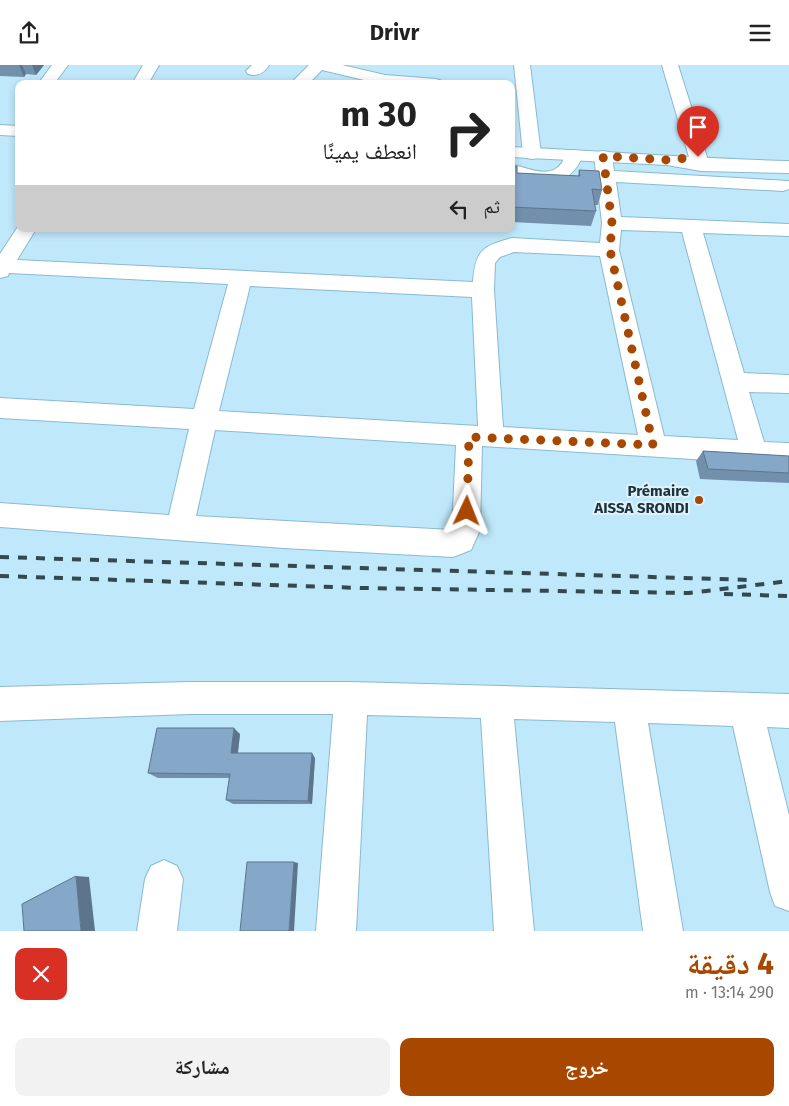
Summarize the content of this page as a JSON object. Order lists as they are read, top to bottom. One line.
{"places":["Prémaire AISSA SRONDI"],"page":{"header":"Drivr","turn":["30 m","انعطف يمينًا"],"then":"ثم","heading":["4 دقيقة","290 m · 13:14"],"buttons":["خروج","مشاركة"]}}
